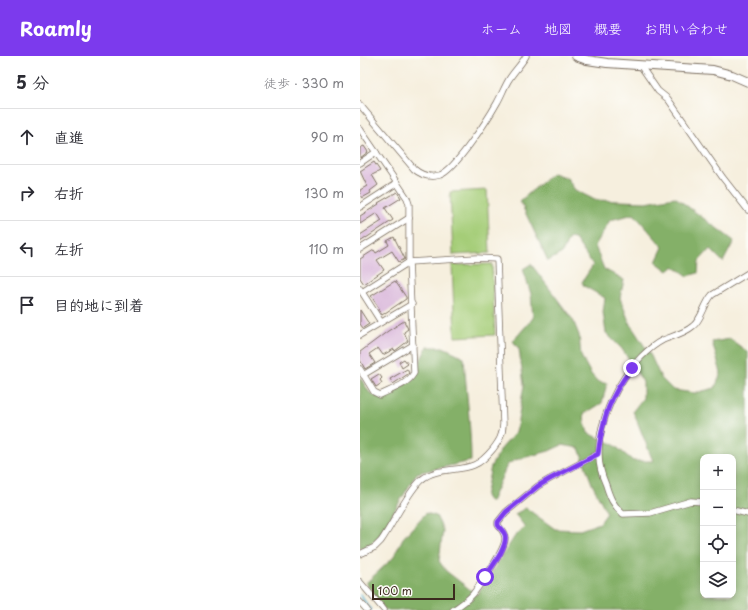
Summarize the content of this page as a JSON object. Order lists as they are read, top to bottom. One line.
{"scale_bar":"100 m","page":{"header":"Roamly","nav":["ホーム","地図","概要","お問い合わせ"],"heading":["5 分","徒歩 · 330 m"],"list":[["直進","90 m"],["右折","130 m"],["左折","110 m"],"目的地に到着"],"map_buttons":["+","−"],"scale":"100 m"}}
